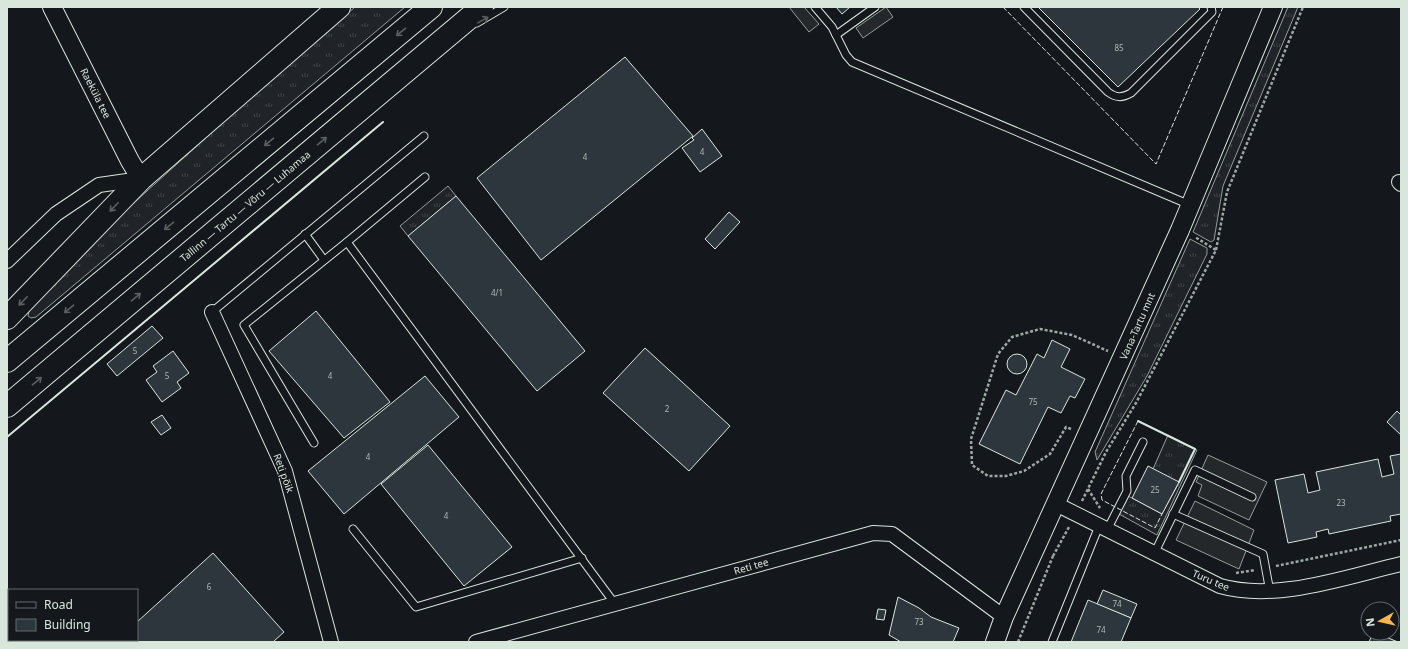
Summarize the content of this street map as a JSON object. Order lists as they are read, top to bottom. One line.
{"streets":{"highway":["Tallinn — Tartu — Võru — Luhamaa"],"street":["Raeküla tee","Vana-Tartu mnt","Reti põik","Reti tee","Turu tee"]},"crossings":[["Vana-Tartu mnt","Reti tee"],["Vana-Tartu mnt","Turu tee"]],"house_numbers":["85","4","4","4/1","5","5","4","75","2","4","25","23","4","6","74","73","74"],"legend":["Road","Building"],"north":"left"}
